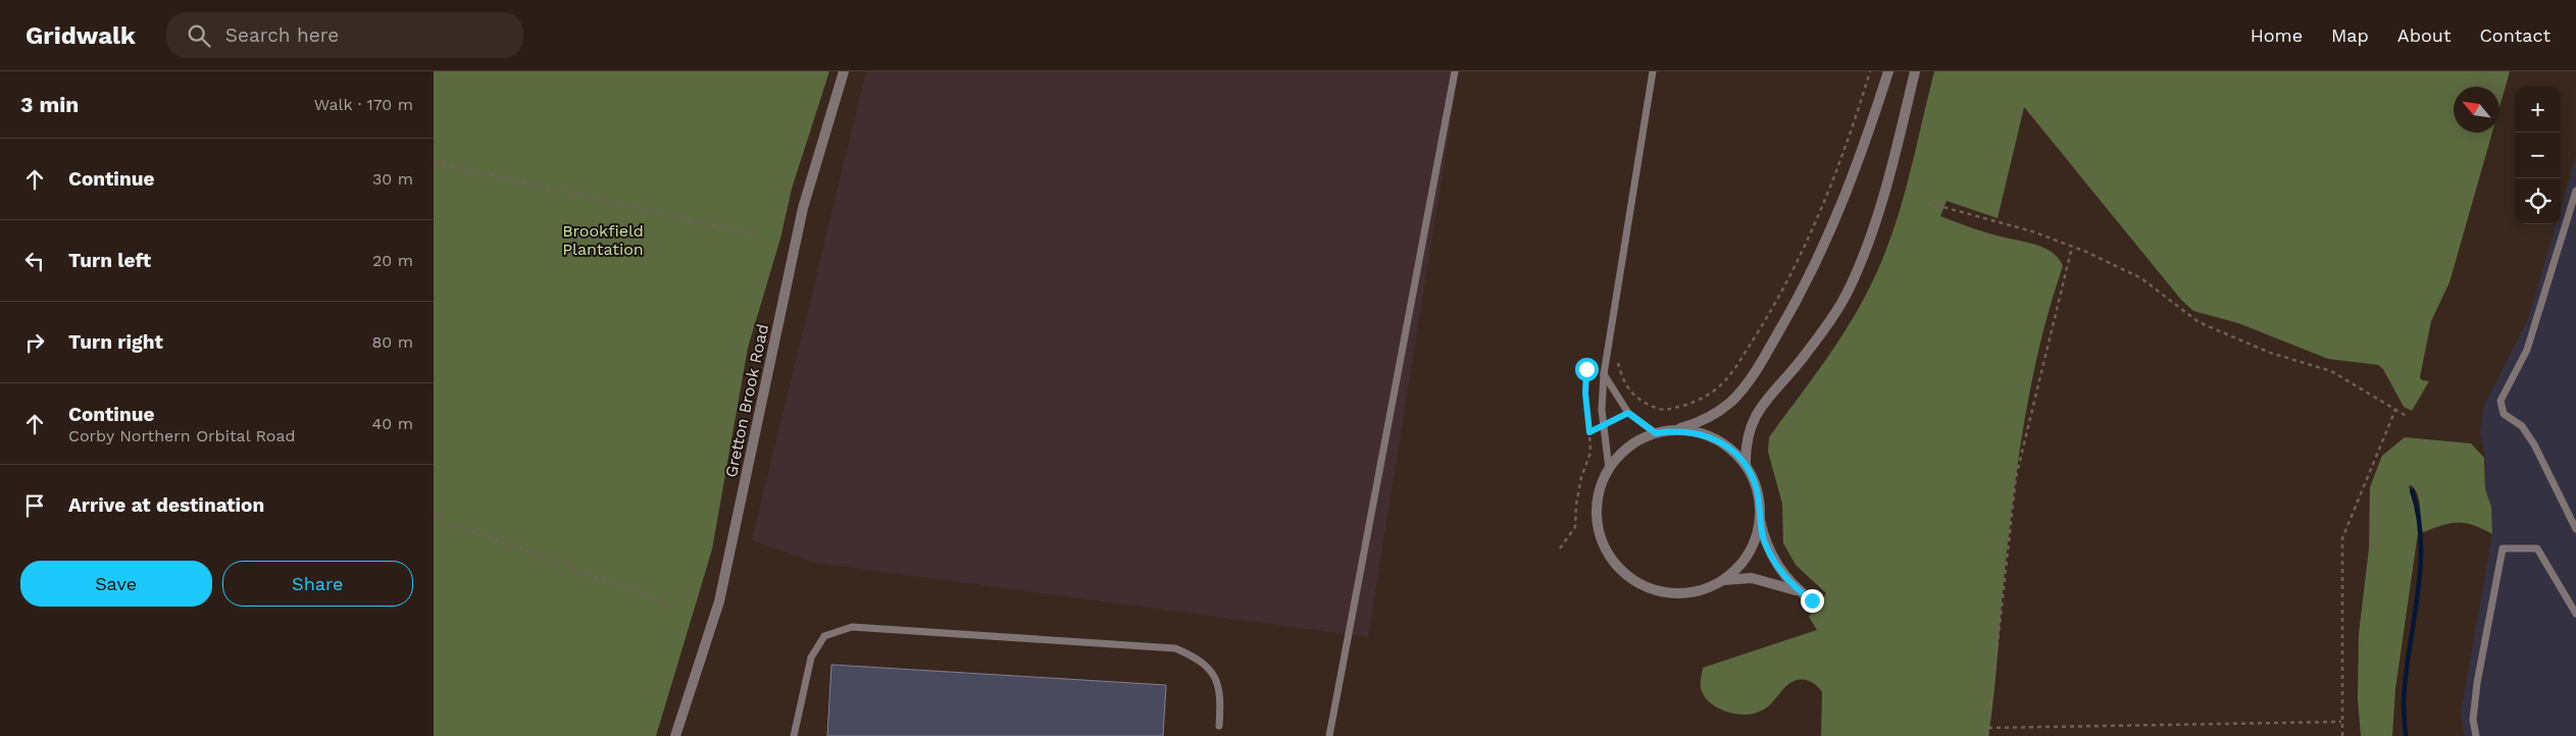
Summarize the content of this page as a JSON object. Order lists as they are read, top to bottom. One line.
{"streets":{"street":["Gretton Brook Road"]},"parks":["Brookfield Plantation"],"north":"top left","page":{"header":"Gridwalk","search":"Search here","nav":["Home","Map","About","Contact"],"heading":["3 min","Walk · 170 m"],"map_buttons":["+","−"],"list":[["Continue","30 m"],["Turn left","20 m"],["Turn right","80 m"],["Continue","Corby Northern Orbital Road","40 m"],"Arrive at destination"],"buttons":["Save","Share"]}}
